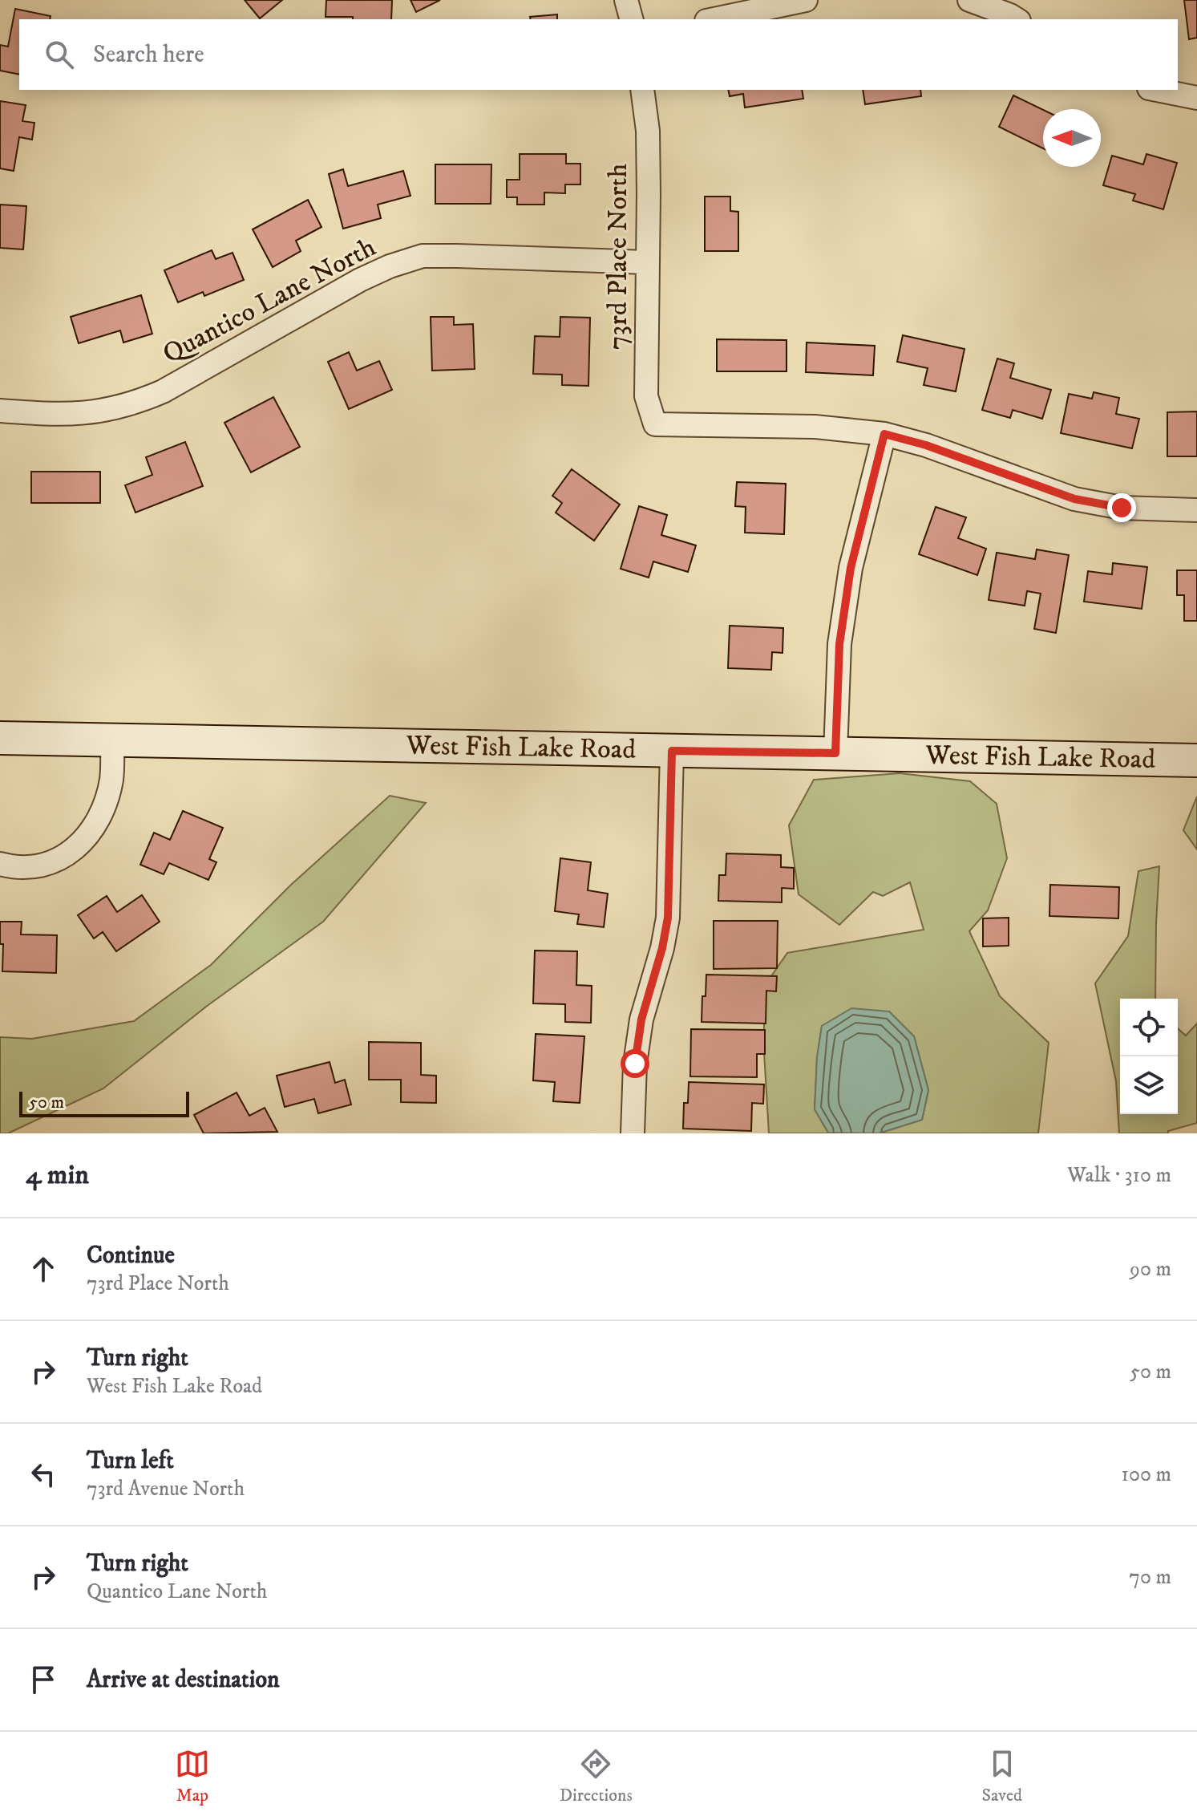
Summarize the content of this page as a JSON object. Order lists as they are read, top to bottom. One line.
{"streets":{"street":["73rd Place North","Quantico Lane North","West Fish Lake Road"]},"crossings":[["73rd Place North","Quantico Lane North"]],"scale_bar":"50 m","north":"left","page":{"search":"Search here","scale":"50 m","heading":["4 min","Walk · 310 m"],"list":[["Continue","73rd Place North","90 m"],["Turn right","West Fish Lake Road","50 m"],["Turn left","73rd Avenue North","100 m"],["Turn right","Quantico Lane North","70 m"],"Arrive at destination"],"nav":["Map","Directions","Saved"]}}
